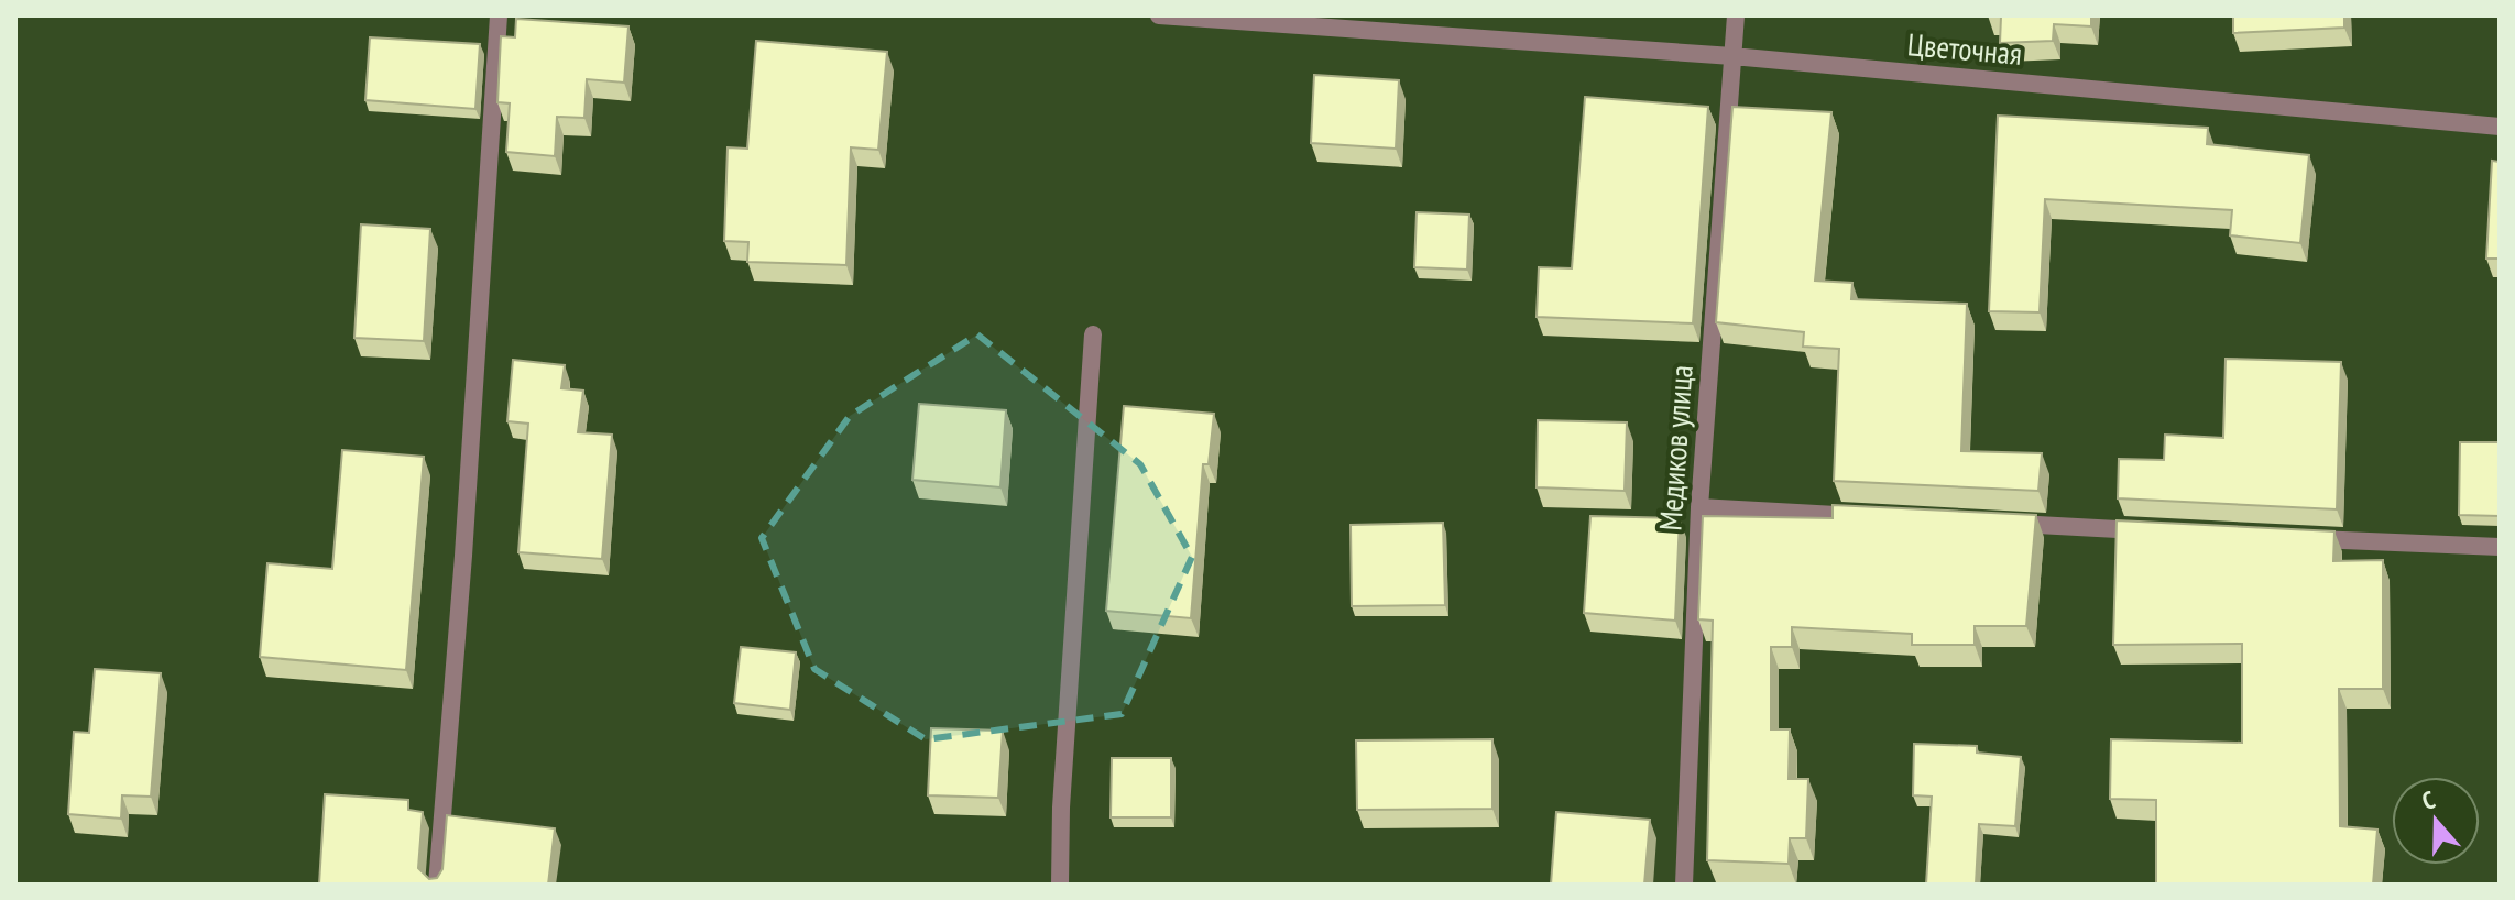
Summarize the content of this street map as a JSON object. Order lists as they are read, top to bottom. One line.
{"streets":{"street":["Цветочная","Медиков улица"]},"crossings":[["Цветочная","Медиков улица"]],"north":"top"}
